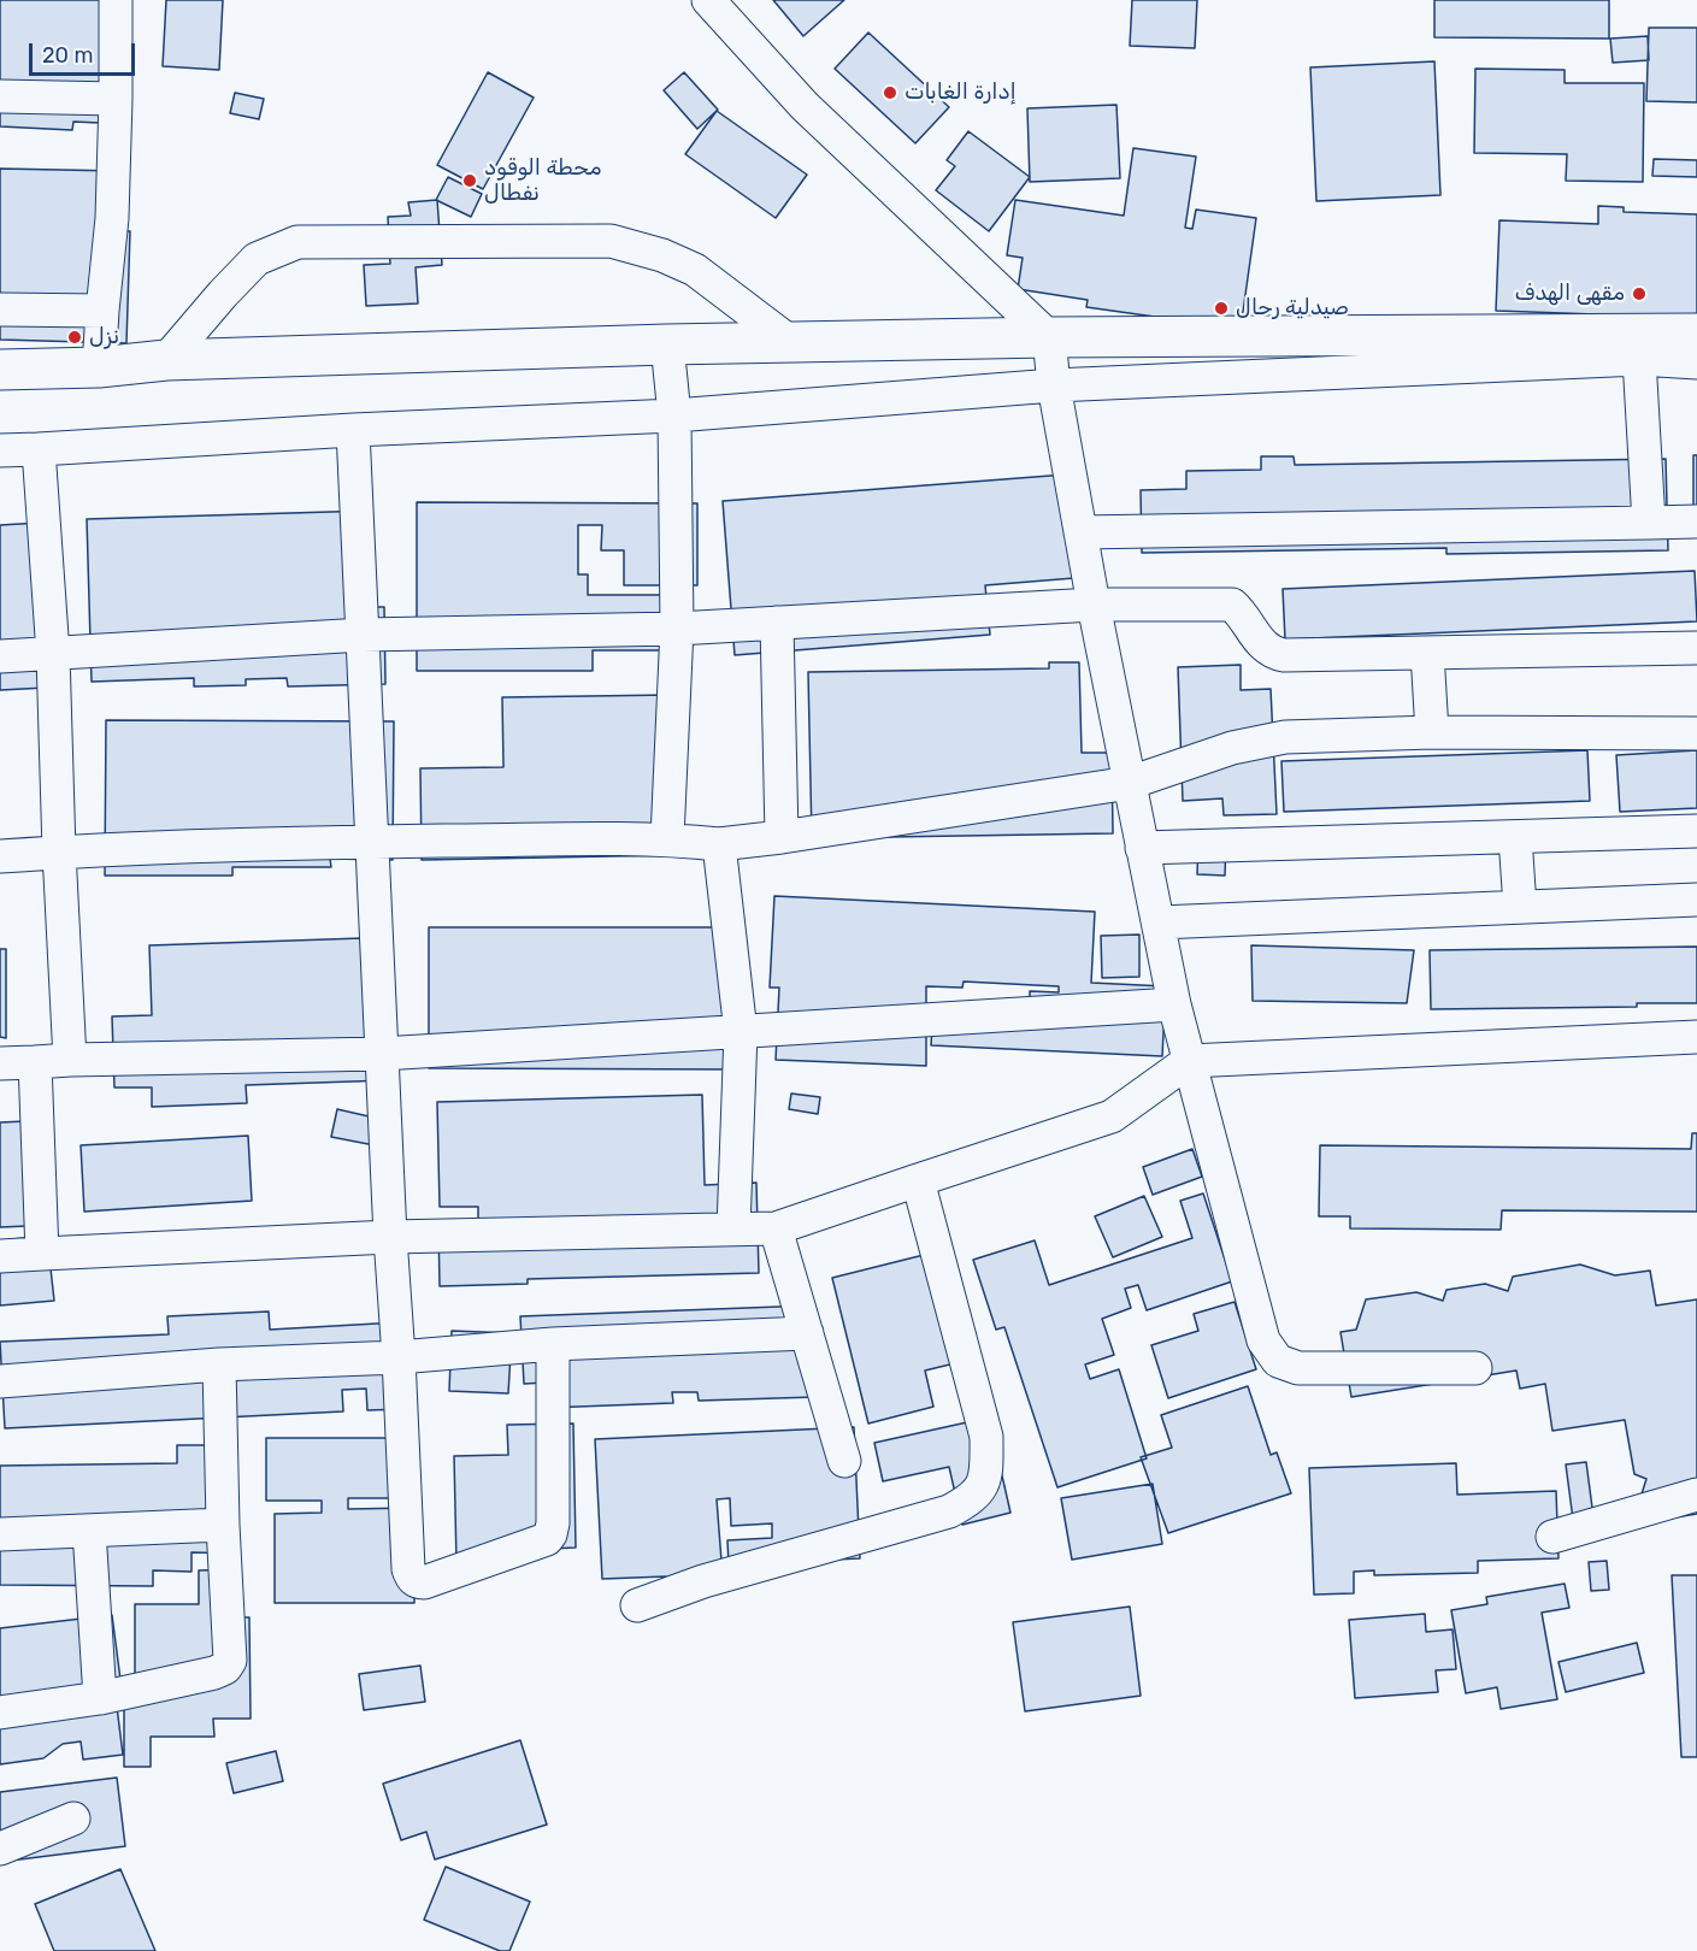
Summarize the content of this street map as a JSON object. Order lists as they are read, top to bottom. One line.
{"places":["إدارة الغابات","محطة الوقود نفطال","مقهى الهدف","صيدلية رحال","نزل"],"scale_bar":"20 m"}
